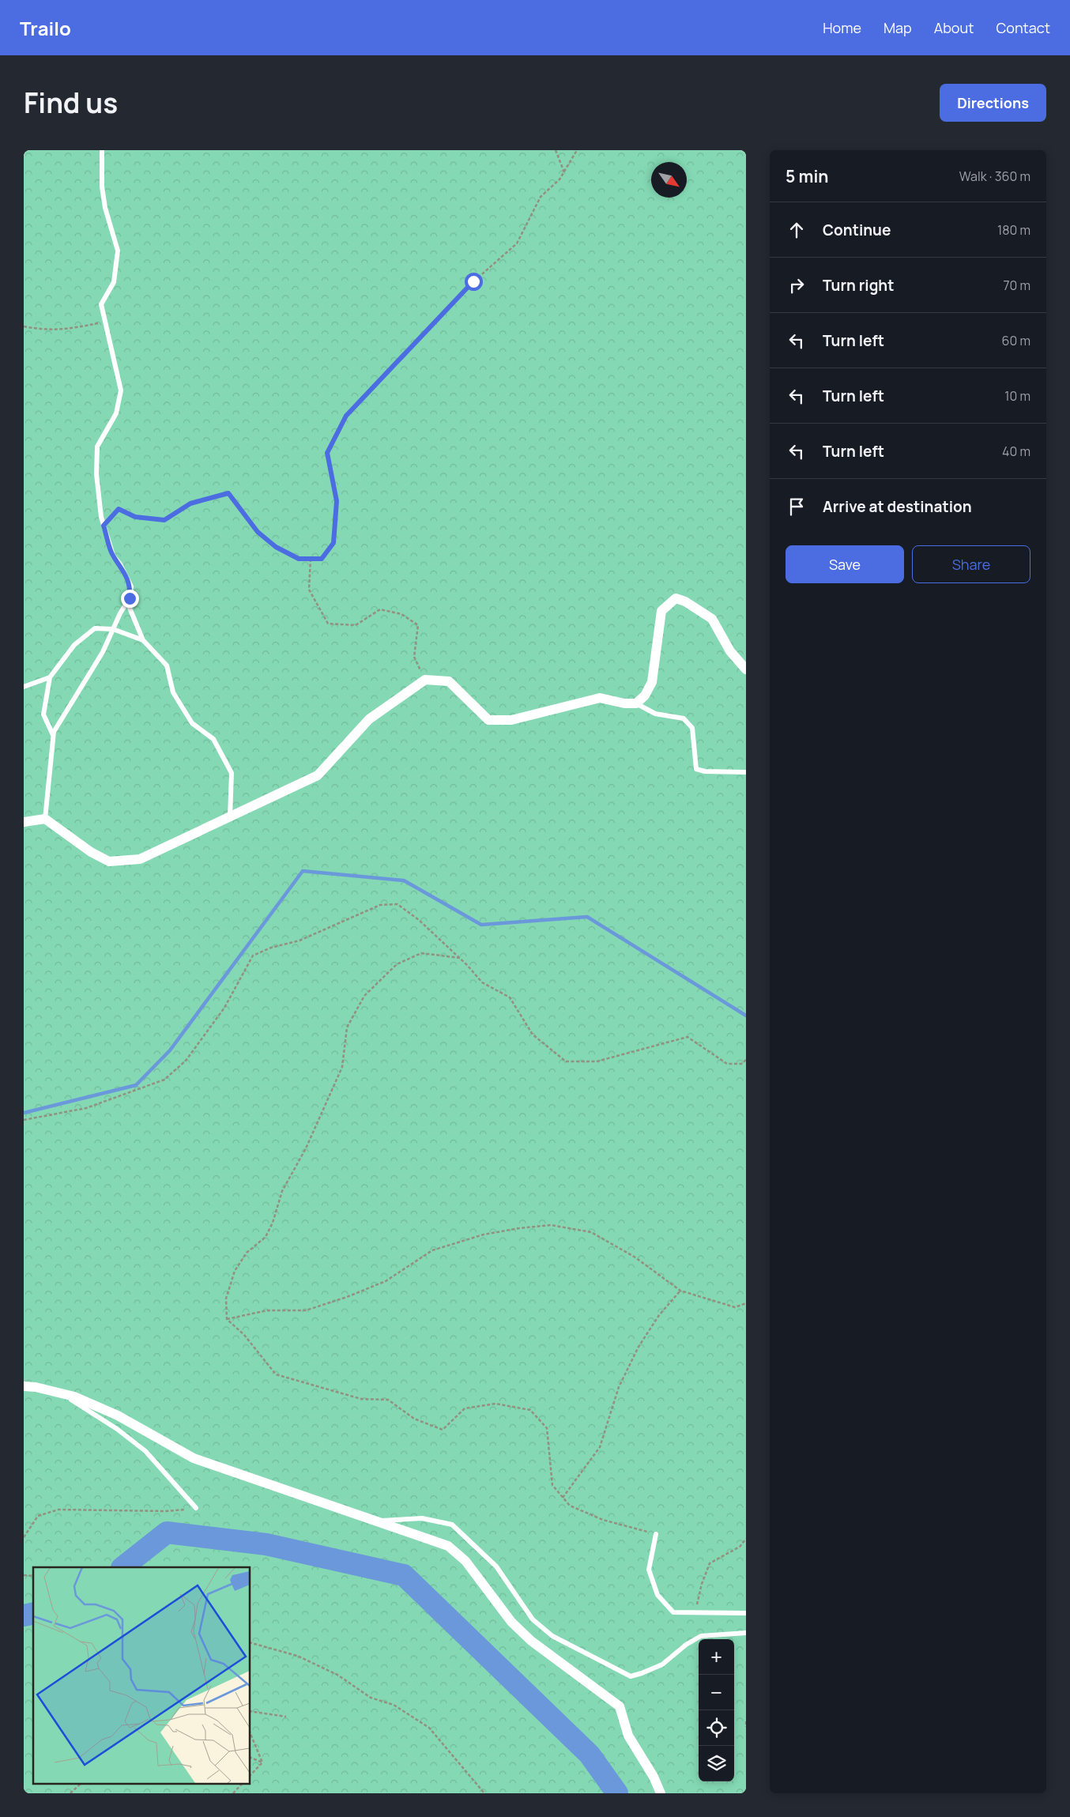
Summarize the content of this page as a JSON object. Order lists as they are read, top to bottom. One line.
{"north":"bottom right","page":{"header":"Trailo","nav":["Home","Map","About","Contact"],"title":"Find us","buttons":["Directions",["Save","Share"]],"heading":["5 min","Walk · 360 m"],"list":[["Continue","180 m"],["Turn right","70 m"],["Turn left","60 m"],["Turn left","10 m"],["Turn left","40 m"],"Arrive at destination"],"map_buttons":["+","−"]}}
